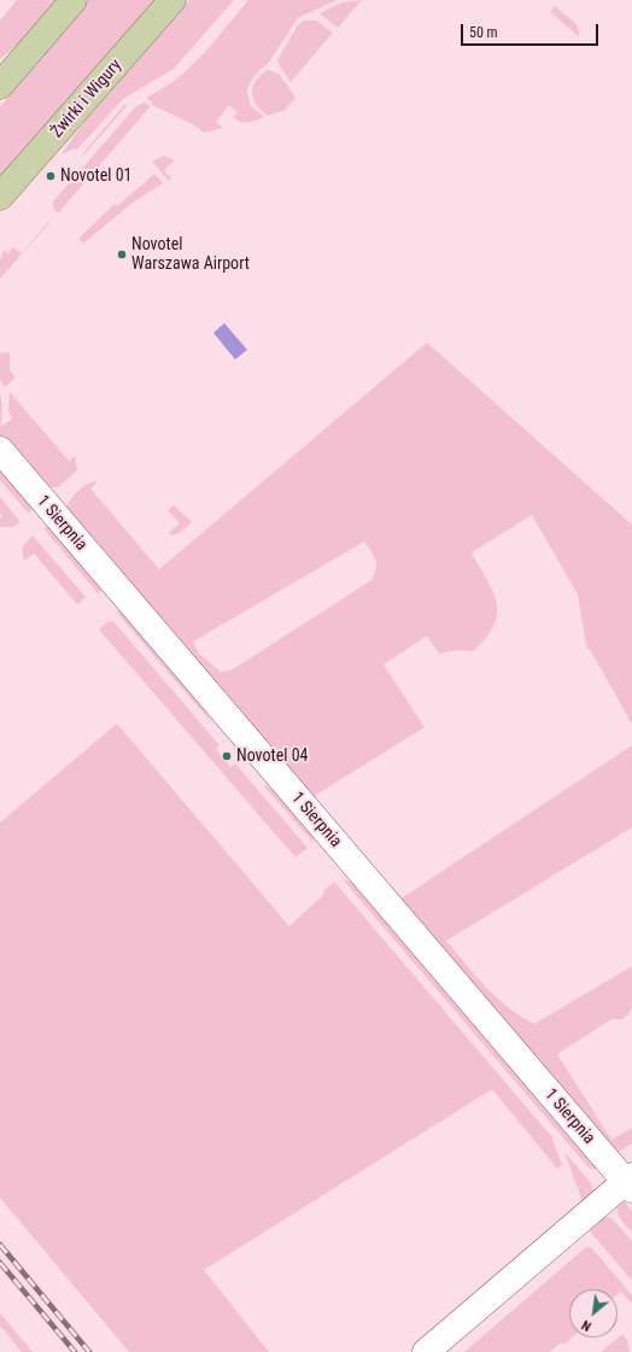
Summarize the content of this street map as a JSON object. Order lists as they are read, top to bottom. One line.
{"streets":{"main road":["Żwirki i Wigury"],"street":["1 Sierpnia"]},"places":["Novotel 01","Novotel Warszawa Airport","Novotel 04"],"scale_bar":"50 m","north":"bottom left"}
